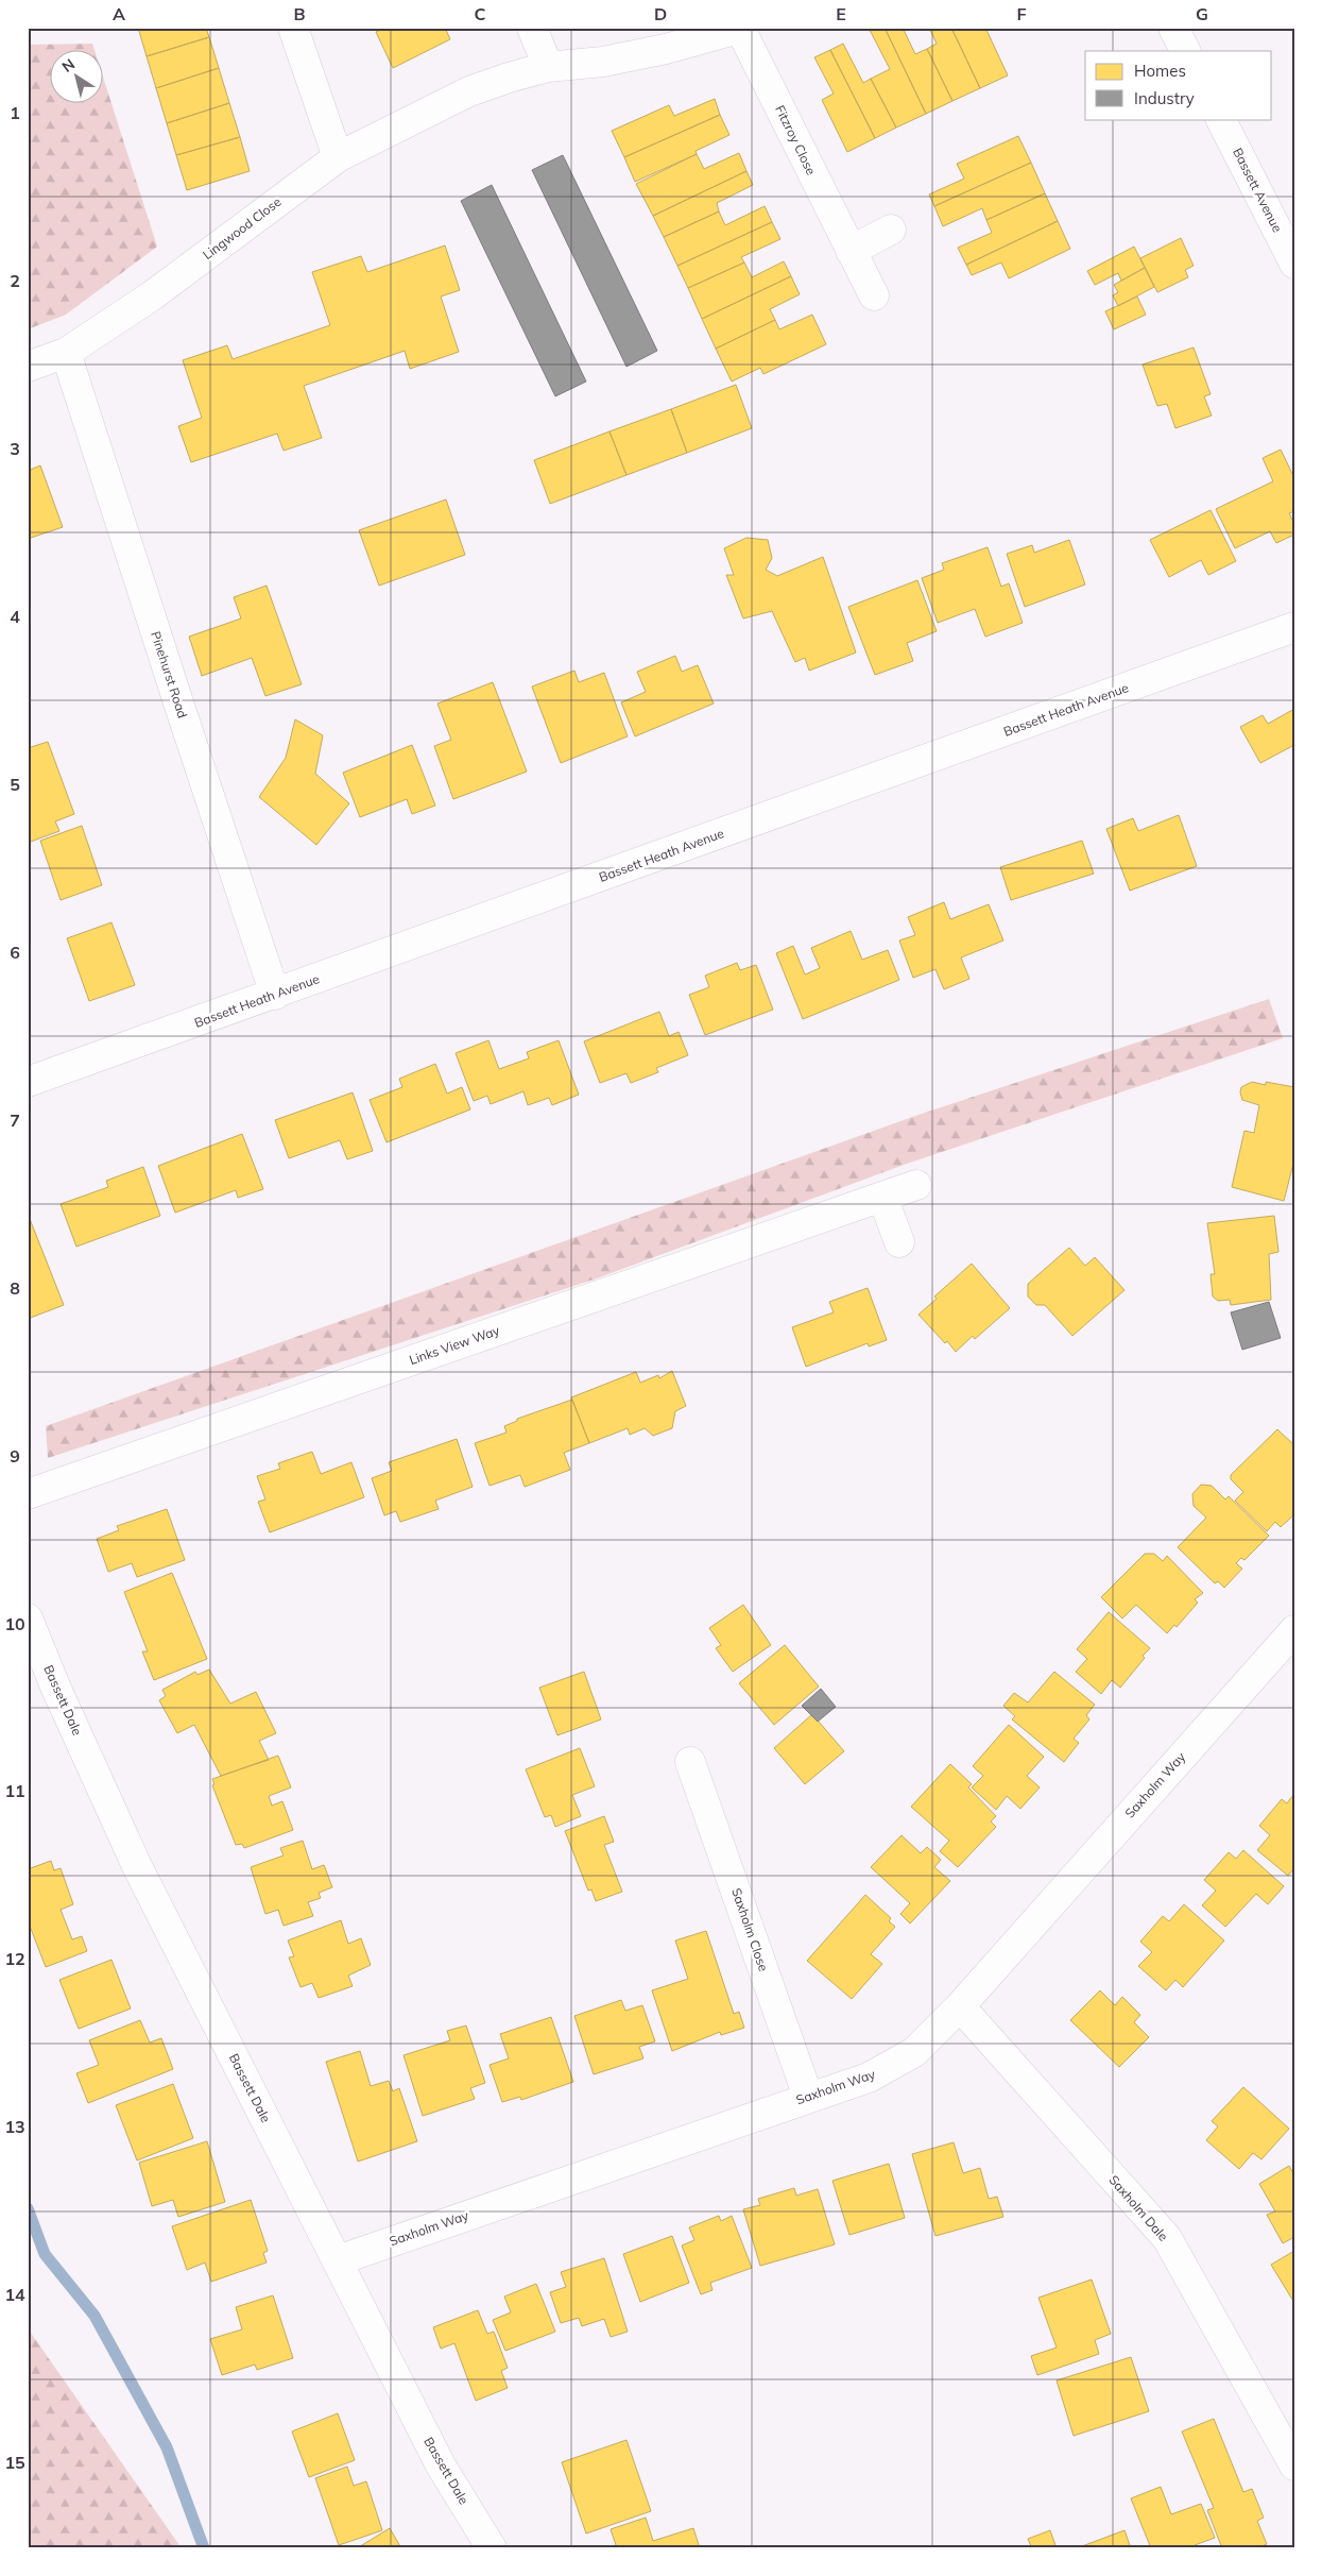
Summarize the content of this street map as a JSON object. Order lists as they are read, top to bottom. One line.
{"streets":{"street":["Fitzroy Close","Bassett Avenue","Lingwood Close","Pinehurst Road","Bassett Heath Avenue","Links View Way","Bassett Dale","Saxholm Way","Saxholm Close","Saxholm Dale"]},"crossings":[["Fitzroy Close","Lingwood Close"],["Lingwood Close","Pinehurst Road"],["Pinehurst Road","Bassett Heath Avenue"],["Bassett Dale","Saxholm Way"],["Saxholm Way","Saxholm Close"],["Saxholm Way","Saxholm Dale"]],"legend":["Homes","Industry"],"north":"top left","grid":{"columns":["A","B","C","D","E","F","G"],"rows":["1","2","3","4","5","6","7","8","9","10","11","12","13","14","15"]}}
